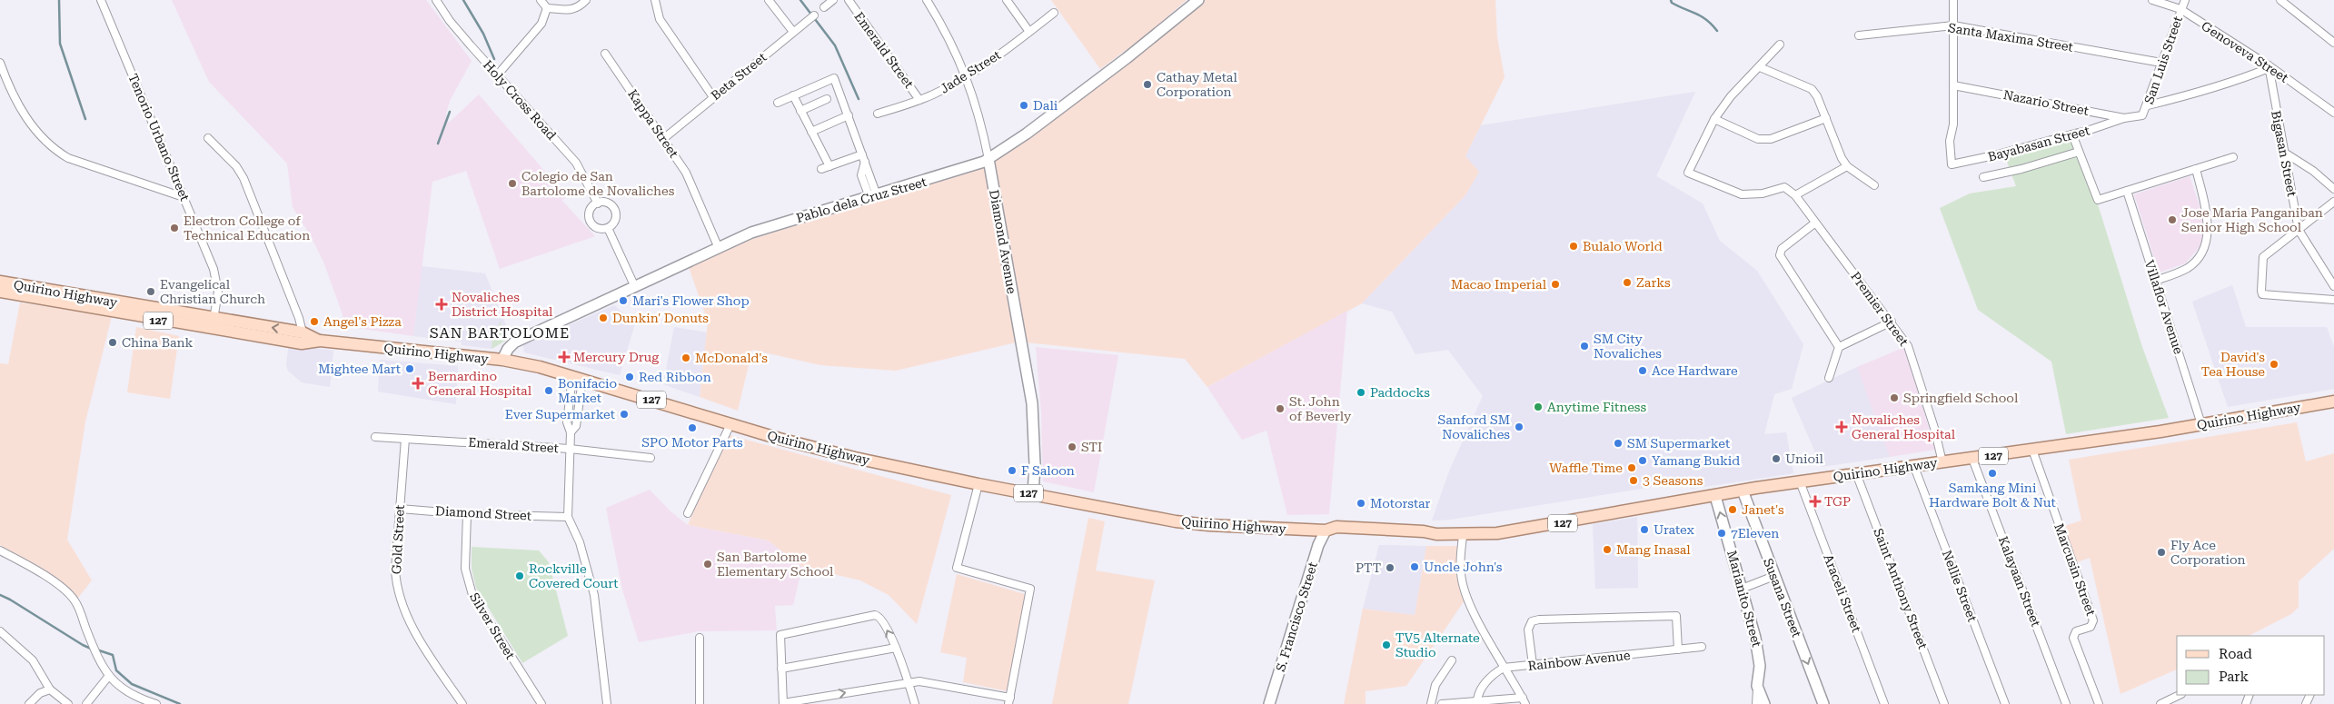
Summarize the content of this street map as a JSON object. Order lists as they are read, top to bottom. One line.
{"streets":{"main road":["Quirino Highway","127"],"street":["Santa Maxima Street","Emerald Street","Genoveva Street","San Luis Street","Jade Street","Beta Street","Holy Cross Road","Nazario Street","Kappa Street","Tenorio Urbano Street","Bayabasan Street","Bigasan Street","Pablo dela Cruz Street","Diamond Avenue","Villaflor Avenue","Premier Street","Diamond Street","Gold Street","Marcusin Street","Kalayaan Street","Nellie Street","Saint Anthony Street","Araceli Street","Susana Street","Marianito Street","S. Francisco Street","Silver Street","Rainbow Avenue"]},"crossings":[["Santa Maxima Street","San Luis Street"],["Emerald Street","Jade Street"],["Emerald Street","Gold Street"],["Genoveva Street","San Luis Street"],["Genoveva Street","Bigasan Street"],["San Luis Street","Nazario Street"],["Jade Street","Diamond Avenue"],["Beta Street","Kappa Street"],["Nazario Street","Bayabasan Street"],["Kappa Street","Pablo dela Cruz Street"],["Tenorio Urbano Street","Quirino Highway"],["Pablo dela Cruz Street","Diamond Avenue"],["Pablo dela Cruz Street","Quirino Highway"],["Diamond Avenue","Quirino Highway"],["Quirino Highway","Villaflor Avenue"],["Quirino Highway","Premier Street"],["Quirino Highway","Marcusin Street"],["Quirino Highway","Kalayaan Street"],["Quirino Highway","Nellie Street"],["Quirino Highway","Saint Anthony Street"],["Quirino Highway","Araceli Street"],["Quirino Highway","Susana Street"],["Quirino Highway","Marianito Street"],["Quirino Highway","S. Francisco Street"],["Diamond Street","Gold Street"],["Diamond Street","Silver Street"]],"one_way":["Susana Street","Marianito Street"],"districts":["SAN BARTOLOME"],"places":{"other":["Cathay Metal Corporation","Dali","Colegio de San Bartolome de Novaliches","Jose Maria Panganiban Senior High School","Electron College of Technical Education","Bulalo World","Zarks","Macao Imperial","Evangelical Christian Church","Mari's Flower Shop","Dunkin' Donuts","Angel's Pizza","China Bank","SM City Novaliches","McDonald's","David's Tea House","Mightee Mart","Ace Hardware","Red Ribbon","Bonifacio Market","Paddocks","Springfield School","Anytime Fitness","St. John of Beverly","Ever Supermarket","Sanford SM Novaliches","SPO Motor Parts","SM Supermarket","STI","Unioil","Yamang Bukid","Waffle Time","F Saloon","Samkang Mini Hardware Bolt & Nut","3 Seasons","Motorstar","Janet's","Uratex","7Eleven","Mang Inasal","Fly Ace Corporation","San Bartolome Elementary School","Uncle John's","PTT","Rockville Covered Court","TV5 Alternate Studio"],"health":["Novaliches District Hospital","Mercury Drug","Bernardino General Hospital","Novaliches General Hospital","TGP"]},"legend":["Road","Park"]}
